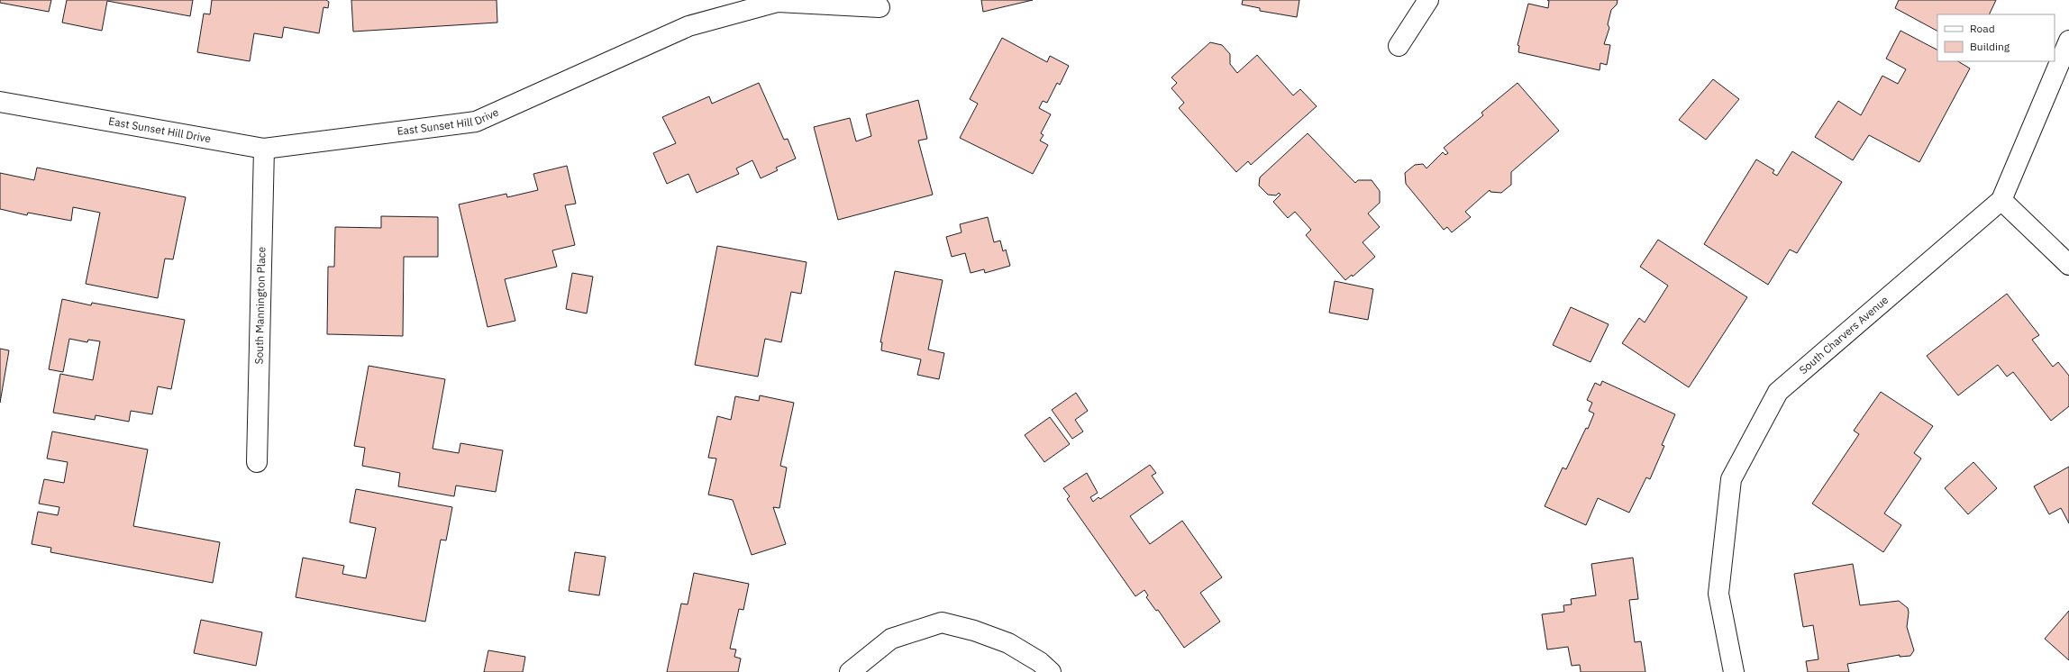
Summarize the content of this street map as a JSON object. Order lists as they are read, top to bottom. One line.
{"streets":{"street":["East Sunset Hill Drive","South Mannington Place","South Charvers Avenue"]},"crossings":[["East Sunset Hill Drive","South Mannington Place"]],"legend":["Road","Building"]}
